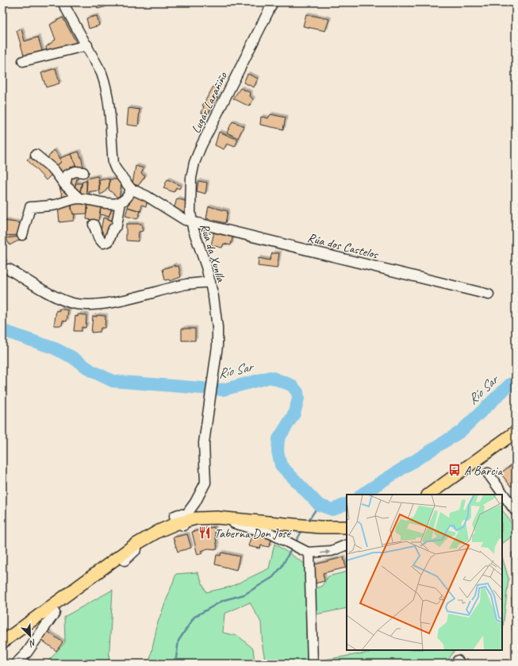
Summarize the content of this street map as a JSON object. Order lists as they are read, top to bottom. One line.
{"streets":{"street":["Lugar Larañiño","Rúa dos Castelos","Rúa da Xunlla"]},"crossings":[["Lugar Larañiño","Rúa dos Castelos"],["Lugar Larañiño","Rúa da Xunlla"],["Rúa dos Castelos","Rúa da Xunlla"]],"water":["Río Sar"],"places":{"bus stop":["A Barcia"],"restaurant":["Taberna Don José"]},"north":"bottom right"}
